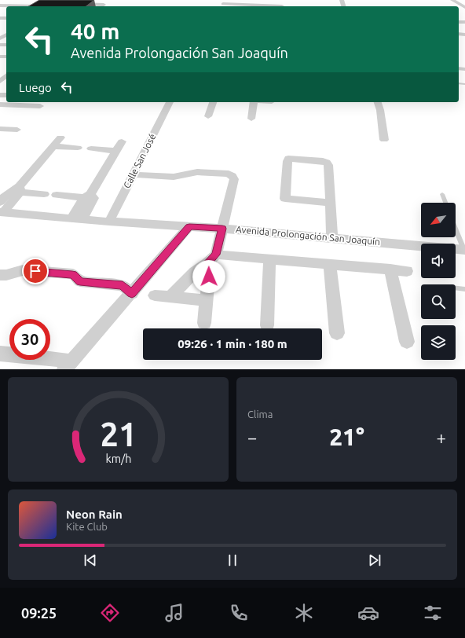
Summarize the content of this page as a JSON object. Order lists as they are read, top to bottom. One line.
{"streets":{"street":["Calle San José","Avenida Prolongación San Joaquín"]},"crossings":[["Calle San José","Avenida Prolongación San Joaquín"]],"north":"bottom left","page":{"turn":["40 m","Avenida Prolongación San Joaquín"],"then":"Luego","limit":"30","trip":"09:26 · 1 min · 180 m","tile":"Clima","heat":["−","21°","+"],"song":["Neon Rain","Kite Club"],"tabs":"09:25","gauge":["21","km/h"]}}
